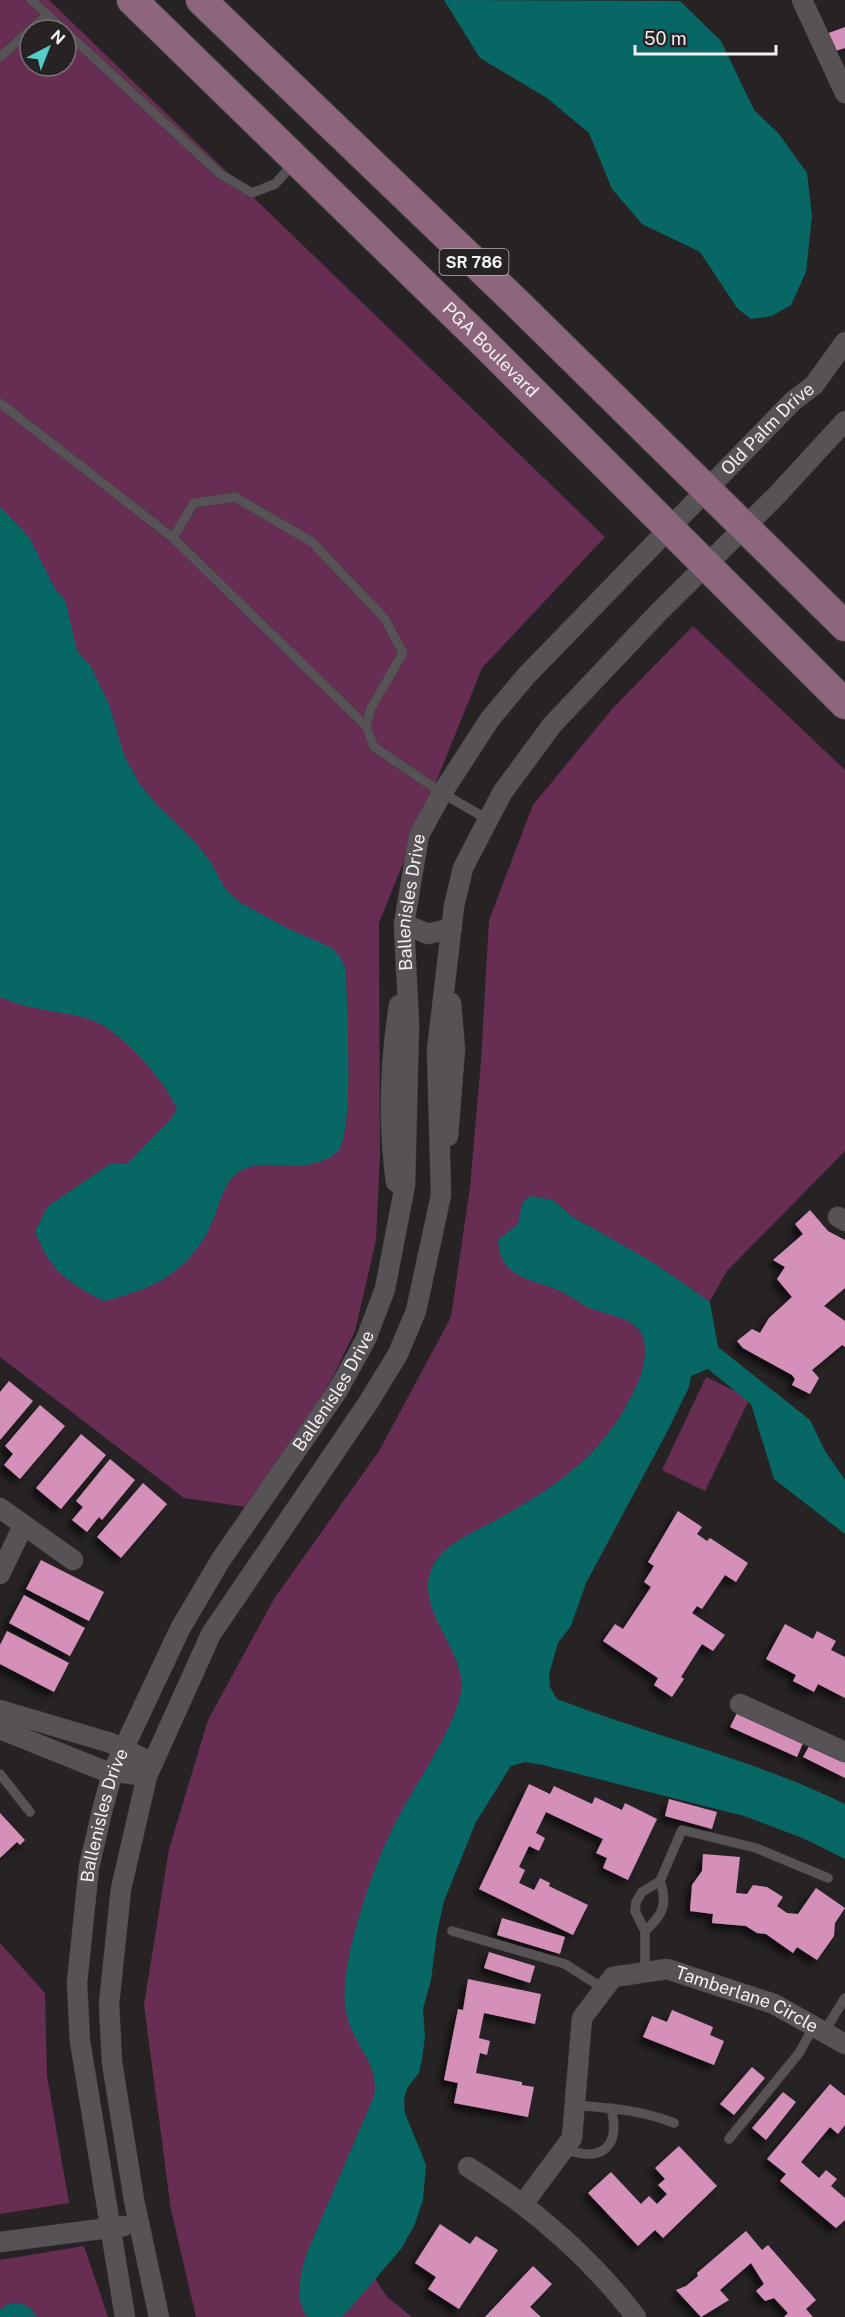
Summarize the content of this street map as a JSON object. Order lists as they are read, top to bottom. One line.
{"streets":{"main road":["SR 786","PGA Boulevard"],"street":["Old Palm Drive","Ballenisles Drive","Tamberlane Circle"]},"crossings":[["PGA Boulevard","Old Palm Drive"],["PGA Boulevard","Ballenisles Drive"],["Old Palm Drive","Ballenisles Drive"]],"scale_bar":"50 m","north":"top right"}
